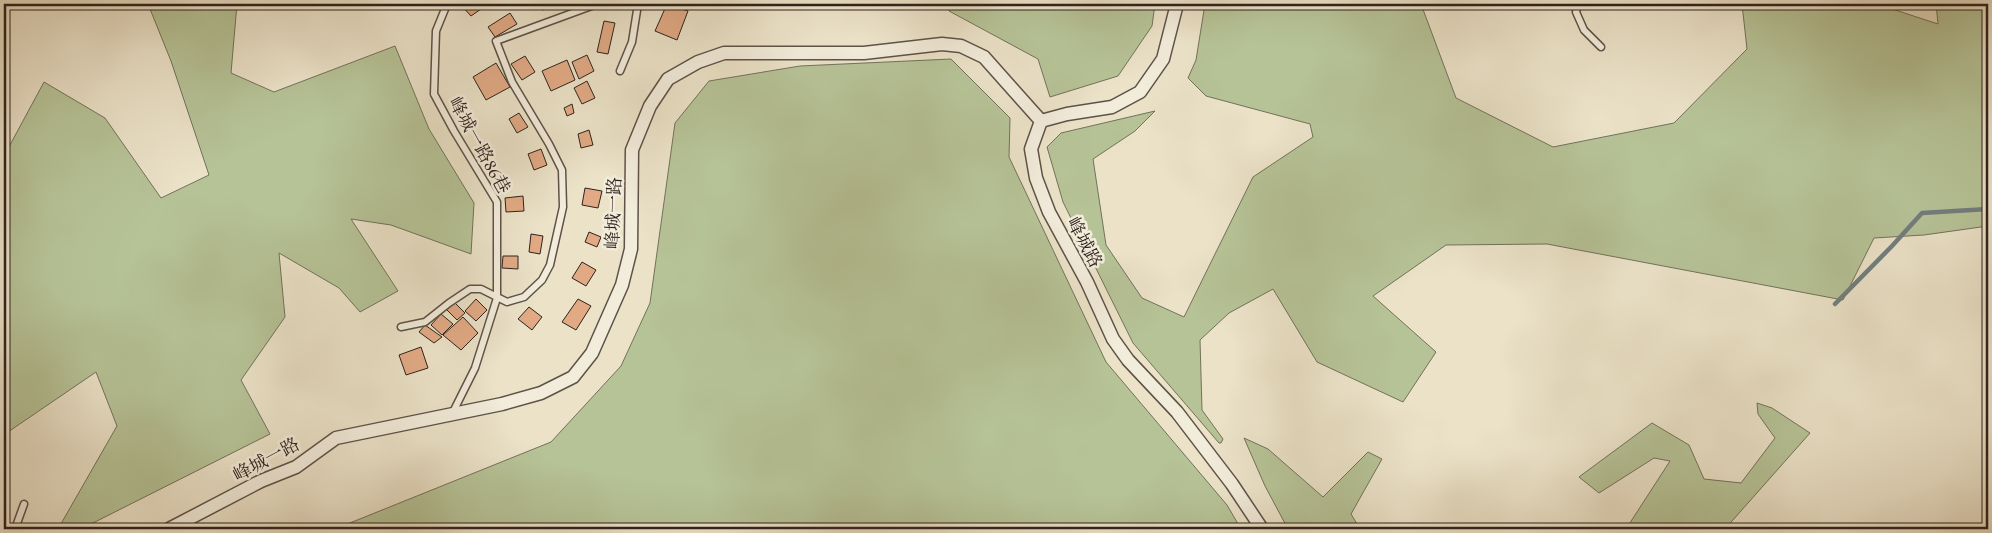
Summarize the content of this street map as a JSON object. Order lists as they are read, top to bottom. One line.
{"streets":{"street":["峰城一路","峰城路"],"lane":["峰城一路86巷"]},"crossings":[["峰城一路86巷","峰城一路"],["峰城一路","峰城路"]]}
